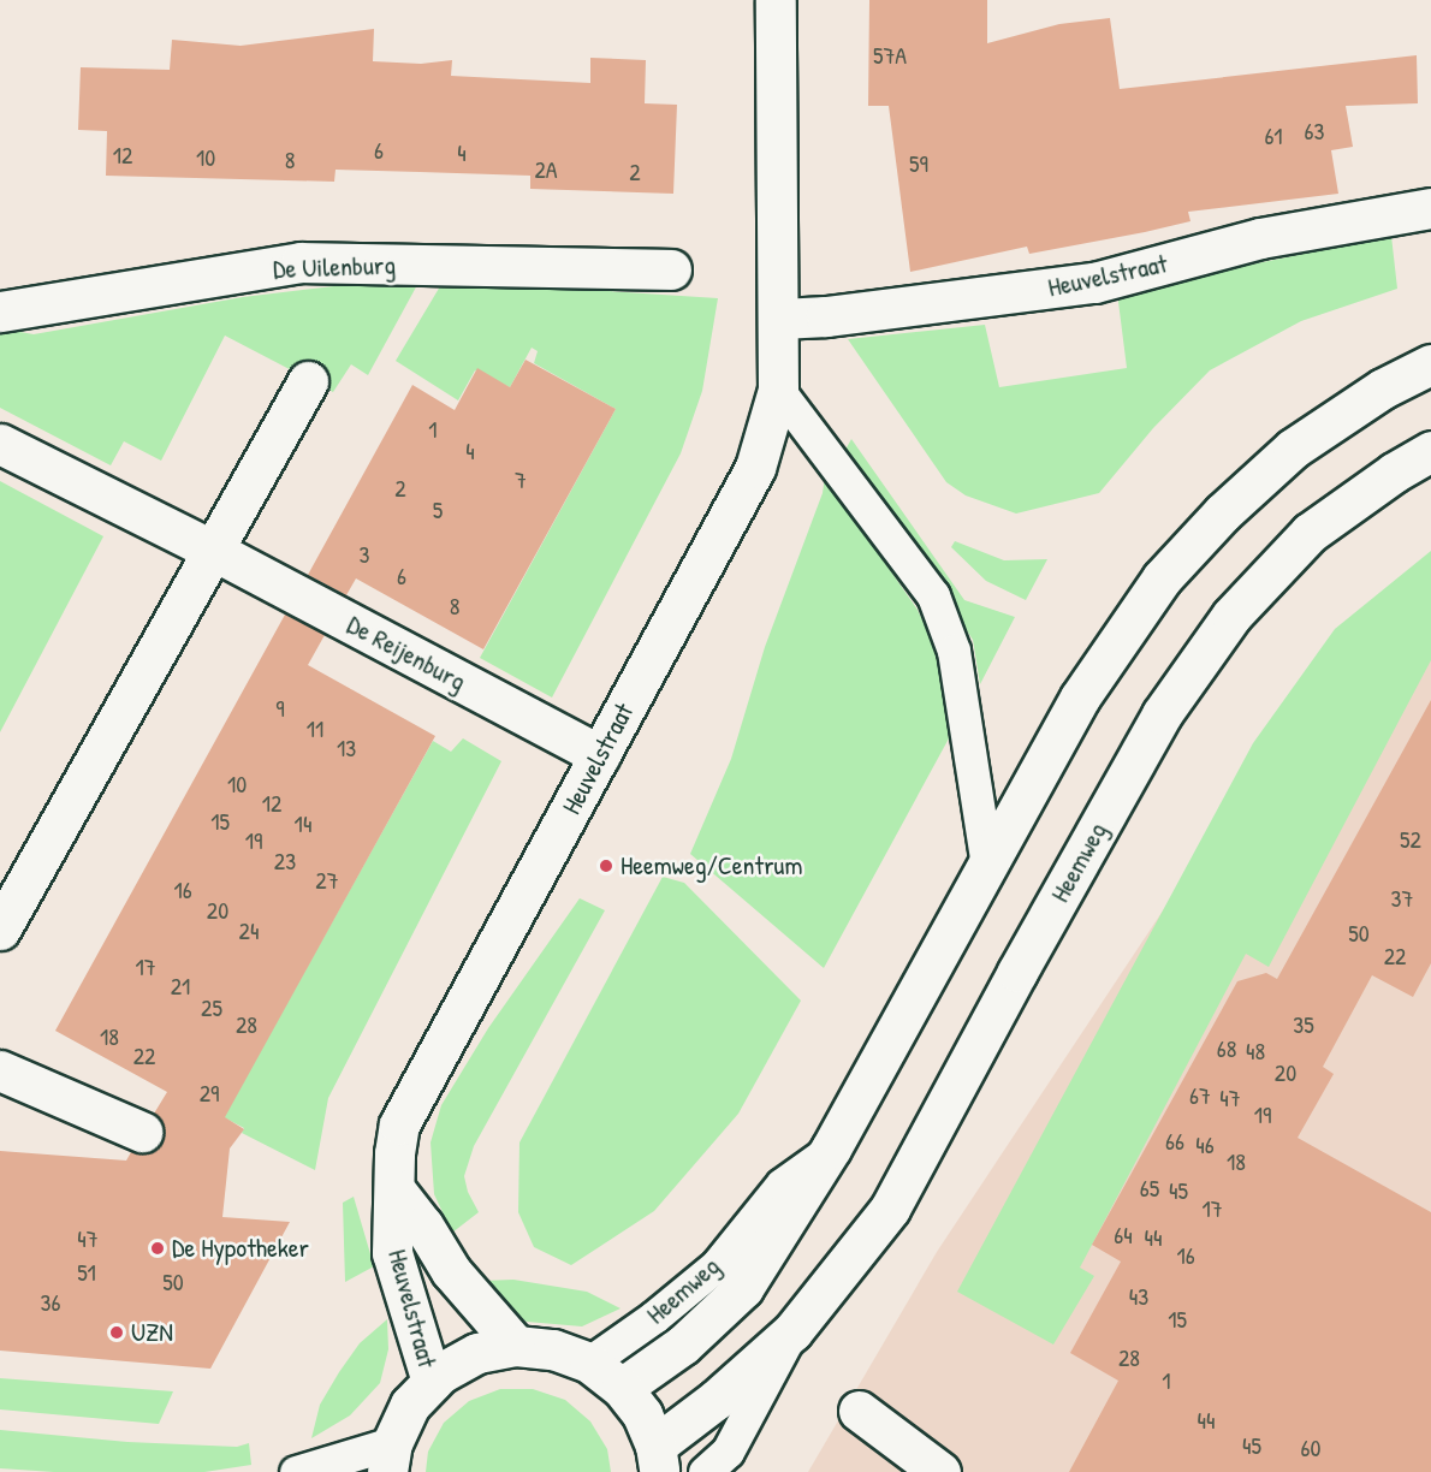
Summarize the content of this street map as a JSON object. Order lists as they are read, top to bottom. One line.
{"streets":{"street":["De Uilenburg","Heuvelstraat","De Reijenburg","Heemweg"]},"crossings":[["Heuvelstraat","De Reijenburg"]],"places":["Heemweg/Centrum","De Hypotheker","UZN"],"house_numbers":["57A","63","61","6","4","12","10","8","59","2A","2","1","4","7","2","5","3","6","8","9","11","13","10","12","15","14","52","19","23","27","16","37","20","24","50","22","17","21","25","28","35","18","68","48","22","20","29","67","47","19","66","46","18","65","45","17","64","44","47","16","51","50","43","36","15","28","1","44","45","60"]}
